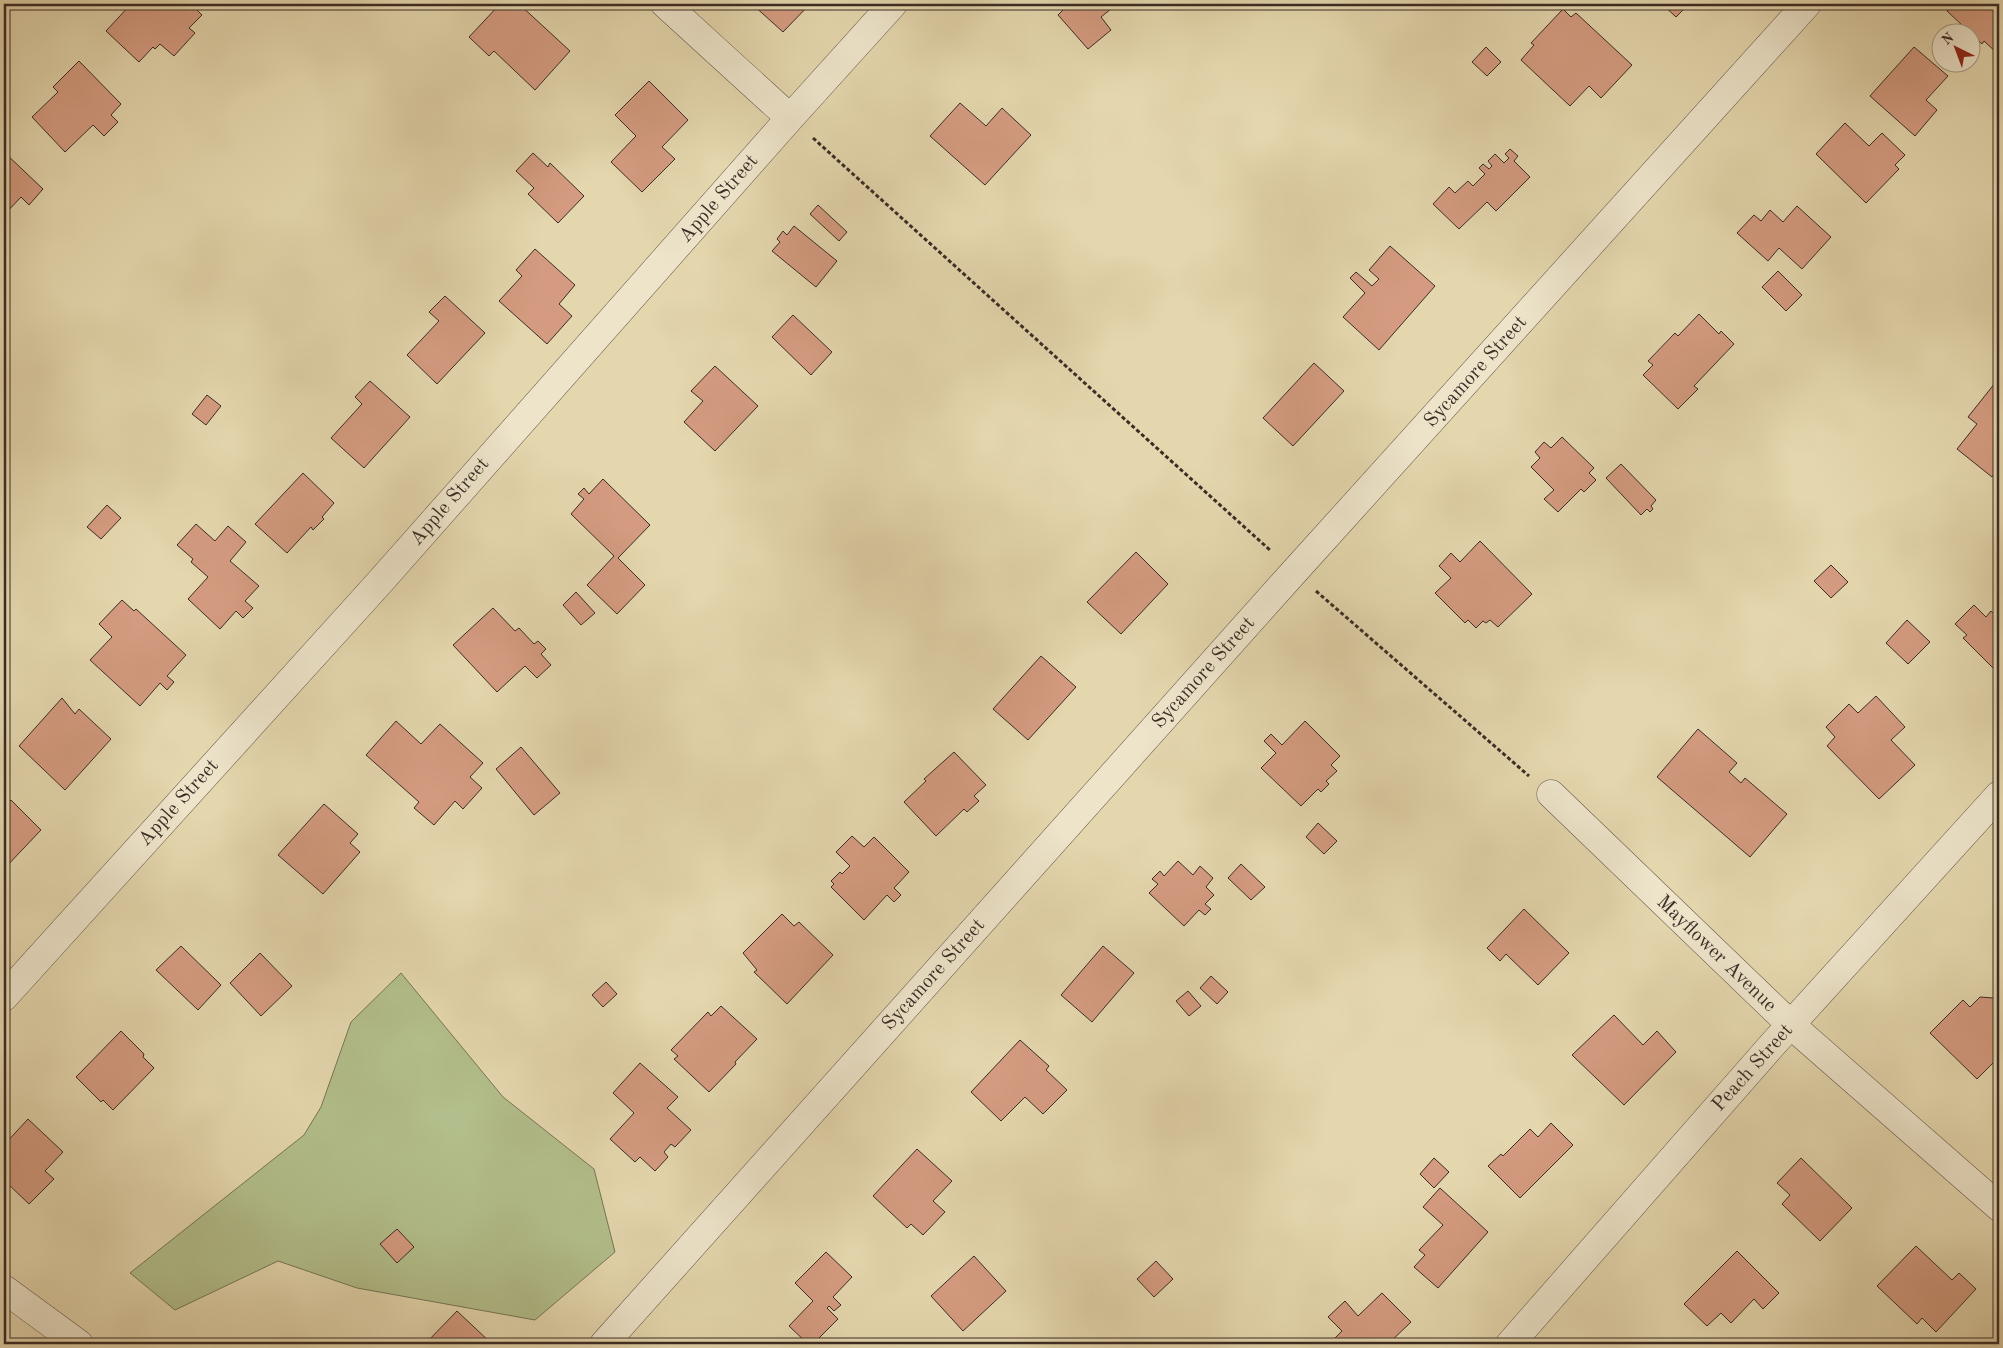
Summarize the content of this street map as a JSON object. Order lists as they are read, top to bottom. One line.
{"streets":{"street":["Apple Street","Sycamore Street","Mayflower Avenue","Peach Street"]},"crossings":[["Mayflower Avenue","Peach Street"]],"north":"top left"}
